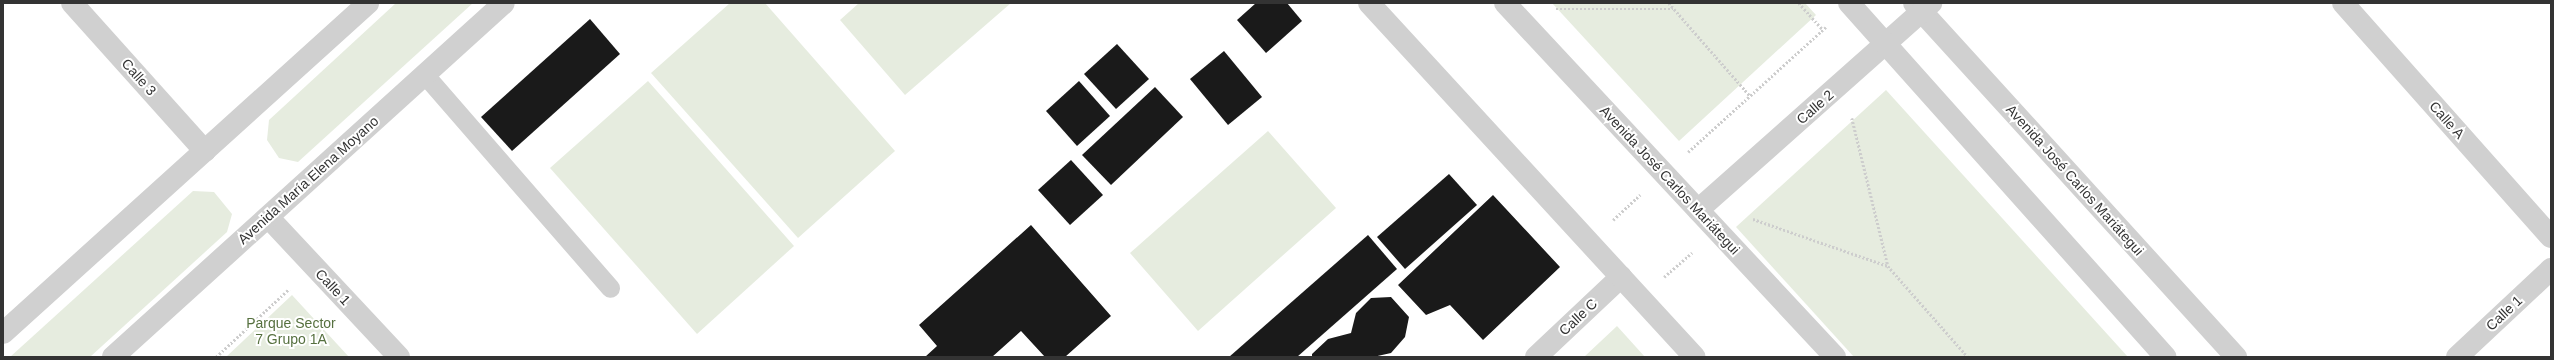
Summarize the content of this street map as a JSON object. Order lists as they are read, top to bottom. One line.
{"streets":{"street":["Calle 3","Calle 2","Calle A","Avenida María Elena Moyano","Avenida José Carlos Mariátegui","Calle 1","Calle C"]},"crossings":[["Calle 2","Avenida José Carlos Mariátegui"],["Avenida María Elena Moyano","Calle 1"]],"parks":["Parque Sector 7 Grupo 1A"]}
